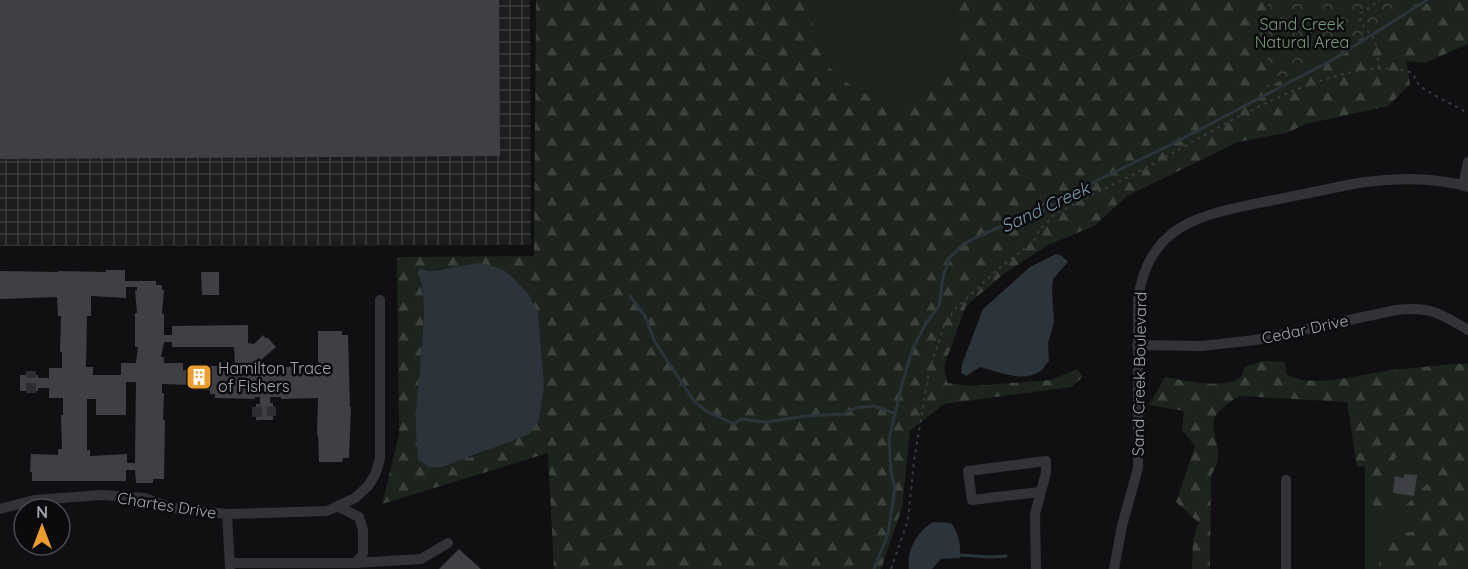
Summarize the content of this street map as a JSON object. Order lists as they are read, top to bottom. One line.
{"streets":{"street":["Cedar Drive","Sand Creek Boulevard","Chartes Drive"]},"crossings":[["Cedar Drive","Sand Creek Boulevard"]],"water":["Sand Creek"],"parks":["Sand Creek Natural Area"],"places":{"building":["Hamilton Trace of Fishers"]},"north":"top"}
